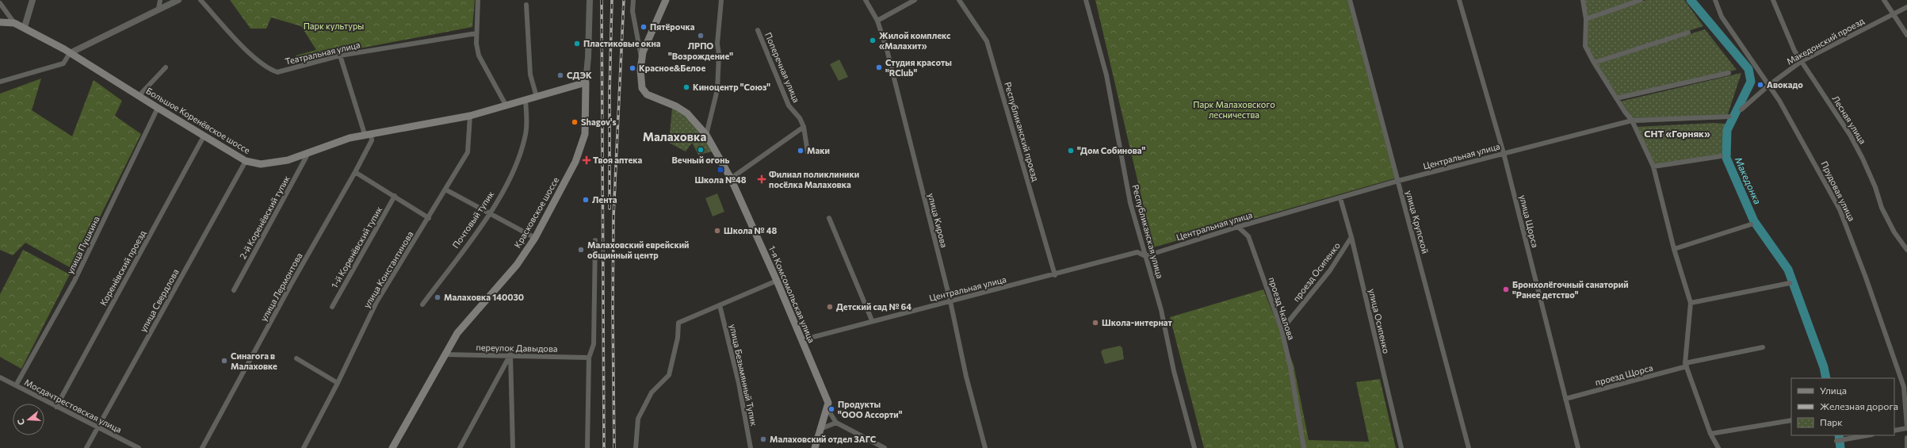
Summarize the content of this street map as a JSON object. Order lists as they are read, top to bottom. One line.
{"streets":{"main road":["Большое Коренёвское шоссе","Красковское шоссе","1-я Комсомольская улица"],"street":["Македонский проезд","Театральная улица","Поперечная улица","Лесная улица","Республиканский проезд","Центральная улица","Прудовая улица","2-й Коренёвский тупик","Почтовый тупик","улица Кирова","улица Щорса","улица Крупской","Республиканская улица","улица Пушкина","1-й Коренёвский тупик","Коренёвский проезд","улица Константинова","проезд Осипенко","улица Лермонтова","улица Свердлова","проезд Чкалова","улица Осипенко","переулок Давыдова","улица Безымянный Тупик","проезд Щорса","Мосдачтрестовская улица"]},"crossings":[["Македонский проезд","Лесная улица"],["Македонский проезд","Прудовая улица"],["Большое Коренёвское шоссе","Красковское шоссе"],["Большое Коренёвское шоссе","2-й Коренёвский тупик"],["Большое Коренёвское шоссе","Почтовый тупик"],["Большое Коренёвское шоссе","улица Пушкина"],["Большое Коренёвское шоссе","Коренёвский проезд"],["Большое Коренёвское шоссе","улица Константинова"],["Большое Коренёвское шоссе","улица Лермонтова"],["Большое Коренёвское шоссе","улица Свердлова"],["Республиканский проезд","Центральная улица"],["Центральная улица","улица Кирова"],["Центральная улица","улица Щорса"],["Центральная улица","улица Крупской"],["Центральная улица","Республиканская улица"],["Центральная улица","1-я Комсомольская улица"],["Центральная улица","проезд Чкалова"],["Центральная улица","улица Осипенко"],["Красковское шоссе","переулок Давыдова"],["улица Щорса","проезд Щорса"],["улица Пушкина","Мосдачтрестовская улица"],["Коренёвский проезд","Мосдачтрестовская улица"],["проезд Осипенко","проезд Чкалова"],["проезд Осипенко","улица Осипенко"],["улица Свердлова","Мосдачтрестовская улица"]],"districts":["СНТ «Горняк»","Малаховка"],"water":["Македонка"],"parks":["Парк культуры","Парк Малаховского лесничества"],"places":{"other":["Пятёрочка","ЛРПО \"Возрождение\"","Жилой комплекс «Малахит»","Пластиковые окна","Студия красоты \"RClub\"","Красное&Белое","СДЭК","Авокадо","Киноцентр \"Союз\"","Shagov's","Вечный огонь","Маки","\"Дом Собинова\"","Лента","Школа № 48","Малаховский еврейский общинный центр","Бронхолёгочный санаторий \"Ранее детство\"","Малаховка 140030","Детский сад № 64","Школа-интернат","Синагога в Малаховке","Продукты \"ООО Ассорти\"","Малаховский отдел ЗАГС"],"health":["Твоя аптека","Филиал поликлиники посёлка Малаховка"],"transit":["Школа №48"]},"legend":["Улица","Железная дорога","Парк"],"north":"left"}
